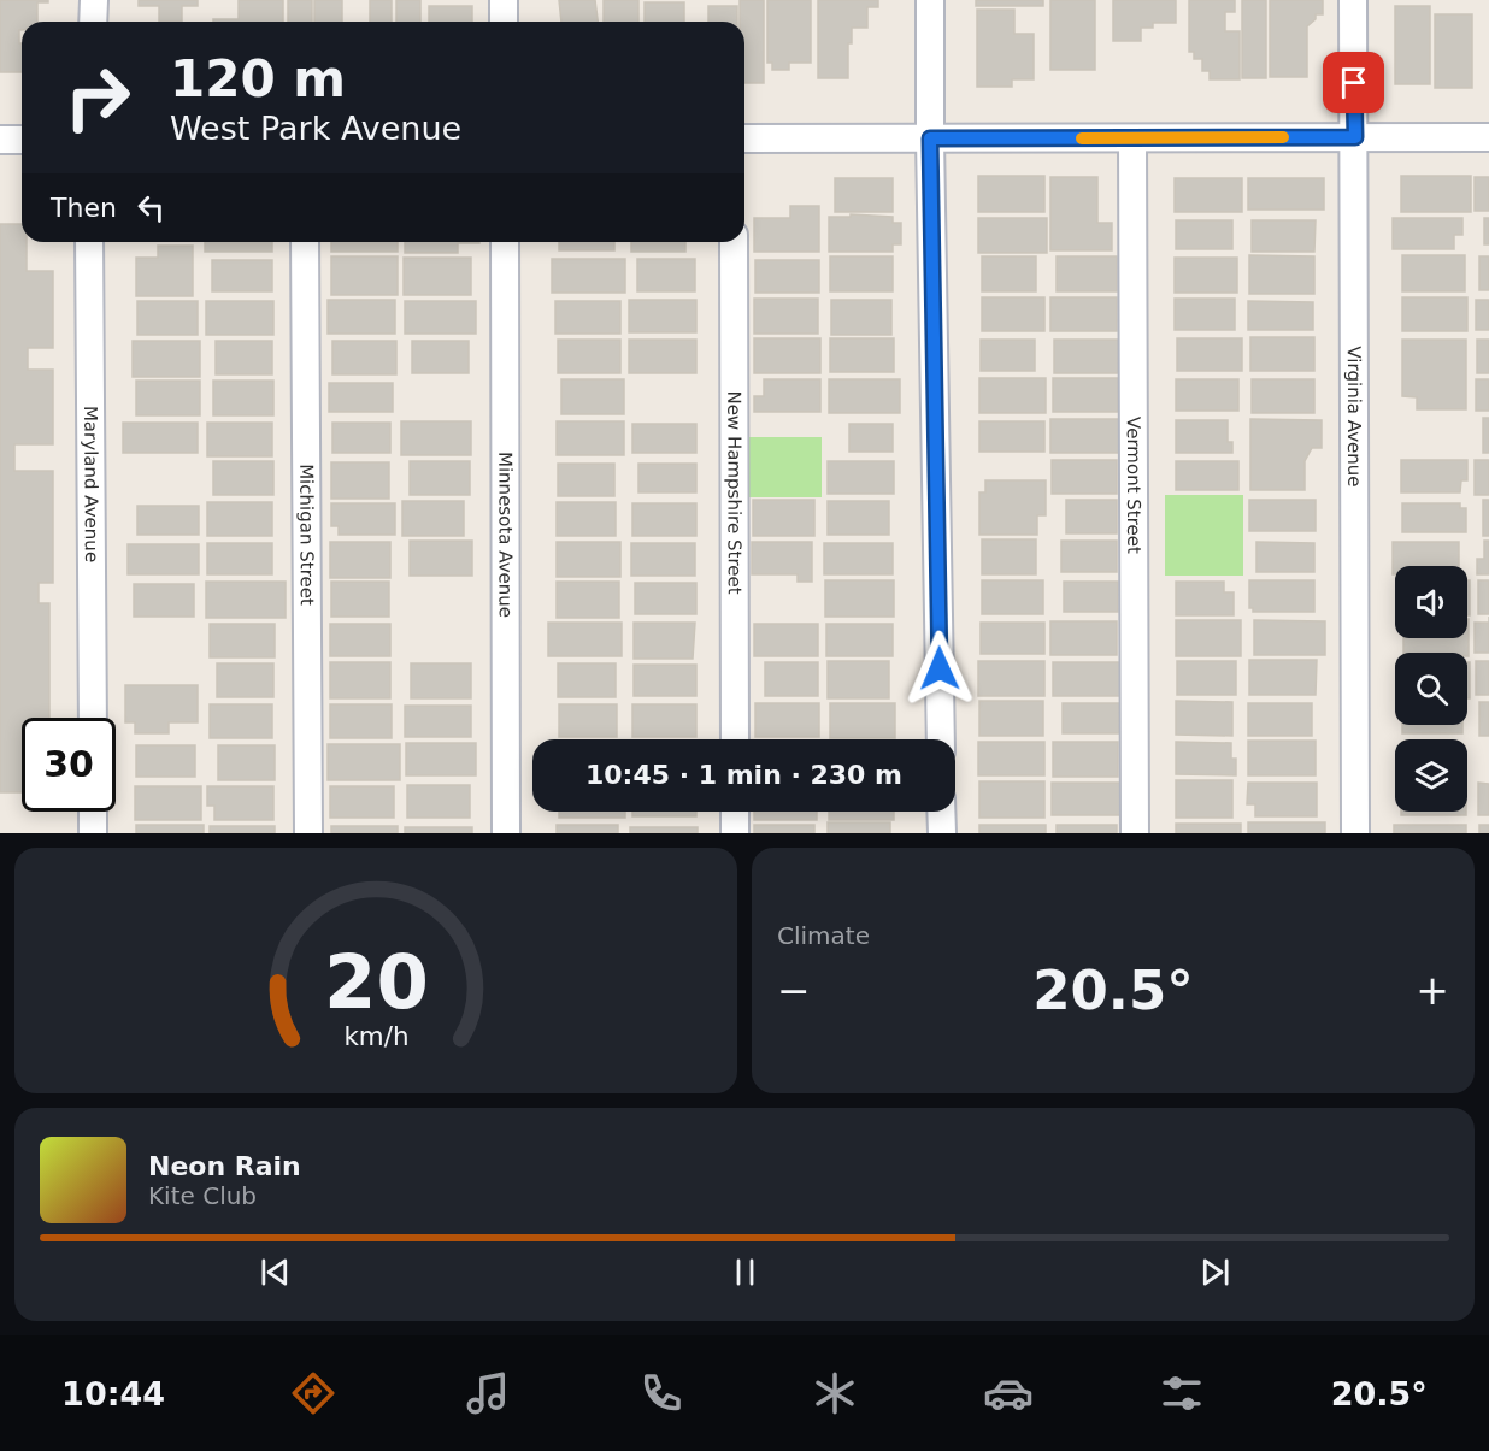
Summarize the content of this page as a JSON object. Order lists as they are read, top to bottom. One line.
{"streets":{"street":["Virginia Avenue","Maryland Avenue","Vermont Street","New Hampshire Street","Michigan Street","Minnesota Avenue"]},"page":{"turn":["120 m","West Park Avenue"],"then":"Then","limit":"30","trip":"10:45 · 1 min · 230 m","tile":"Climate","heat":["−","20.5°","+"],"song":["Neon Rain","Kite Club"],"tabs":["10:44","20.5°"],"gauge":["20","km/h"]}}
